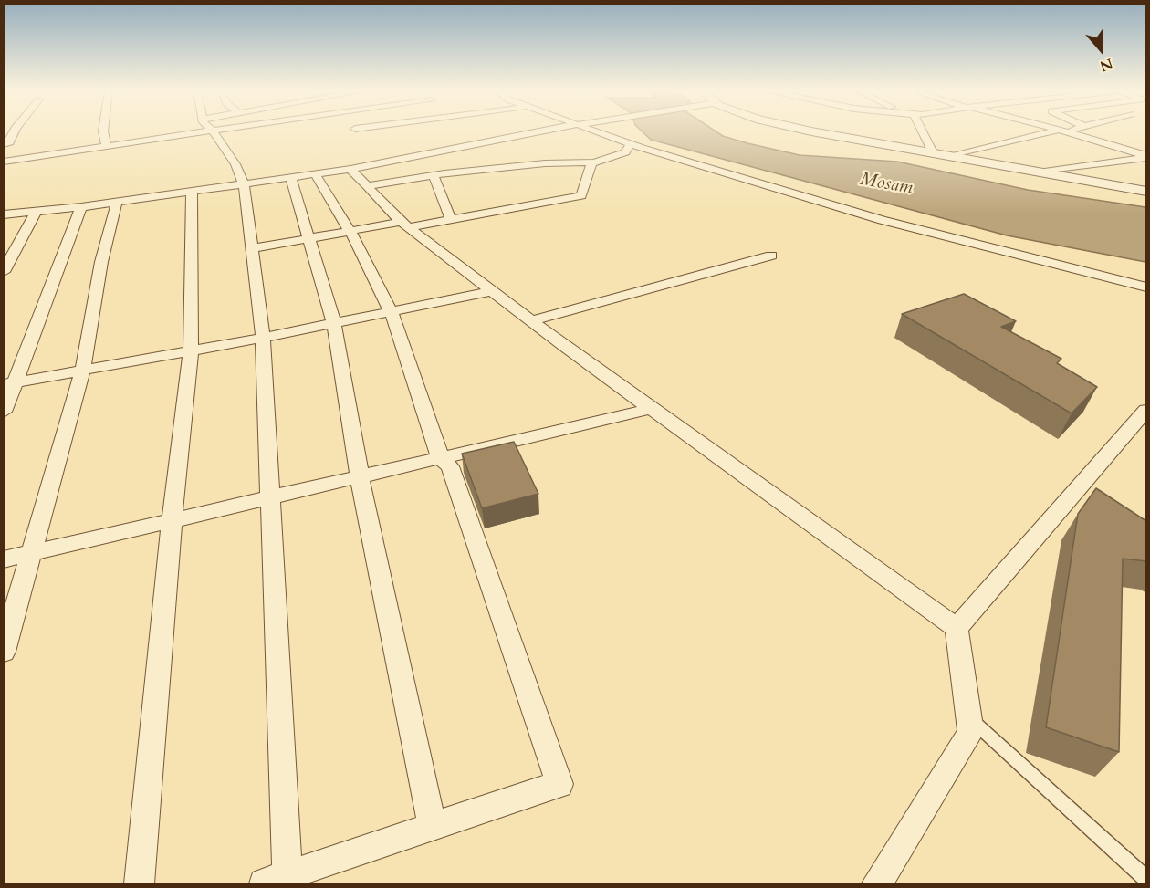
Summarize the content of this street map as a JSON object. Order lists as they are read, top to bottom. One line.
{"water":["Mosam"],"north":"bottom"}
